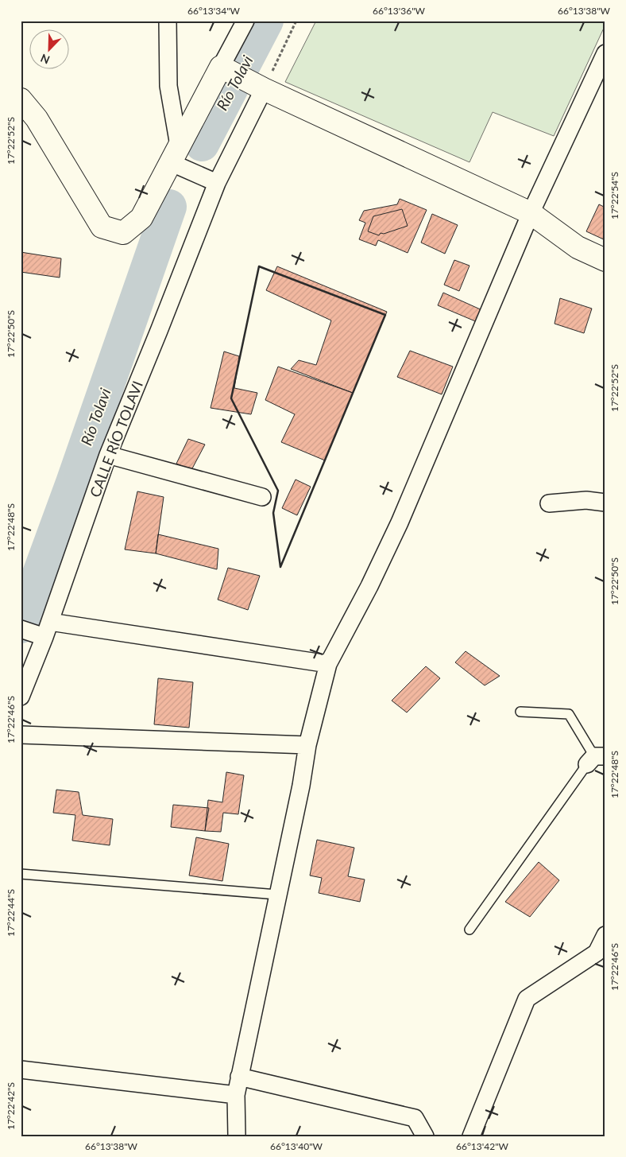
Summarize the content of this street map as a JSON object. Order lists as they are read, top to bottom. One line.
{"streets":{"street":["CALLE RÍO TOLAVI"]},"water":["Río Tolavi"],"north":"bottom left","coordinates":["66°13'34\"W","66°13'36\"W","66°13'38\"W","17°22'52\"S","17°22'54\"S","17°22'50\"S","17°22'48\"S","17°22'46\"S","17°22'44\"S","17°22'42\"S","66°13'40\"W","66°13'42\"W"]}
